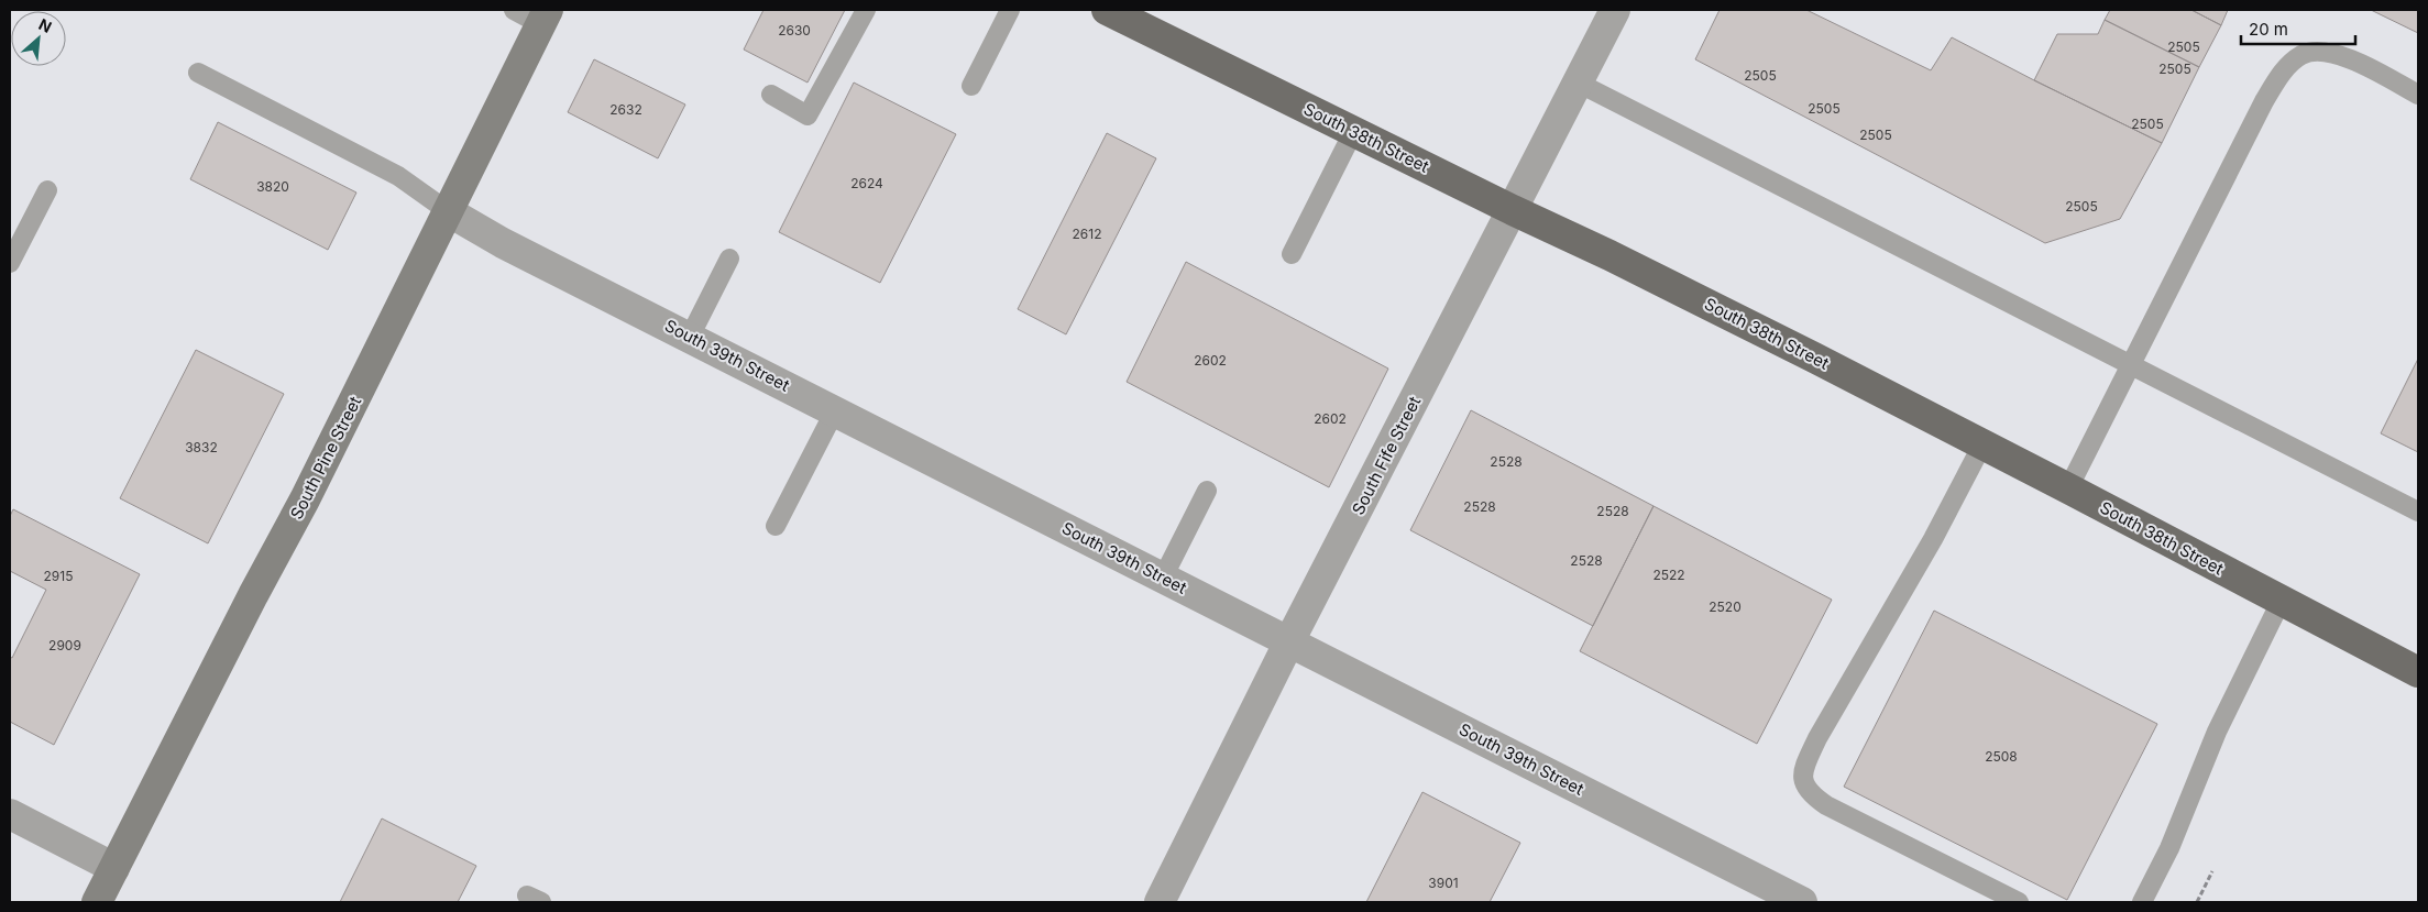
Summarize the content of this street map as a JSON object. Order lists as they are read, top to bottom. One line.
{"streets":{"main road":["South 38th Street","South Pine Street"],"street":["South 39th Street","South Fife Street"]},"crossings":[["South 38th Street","South Fife Street"],["South 39th Street","South Fife Street"],["South 39th Street","South Pine Street"]],"house_numbers":["2630","2505","2505","2505","2505","2632","2505","2505","2624","3820","2505","2612","2602","2602","3832","2528","2528","2528","2528","2522","2915","2520","2909","2508","3901"],"scale_bar":"20 m","north":"top right"}
